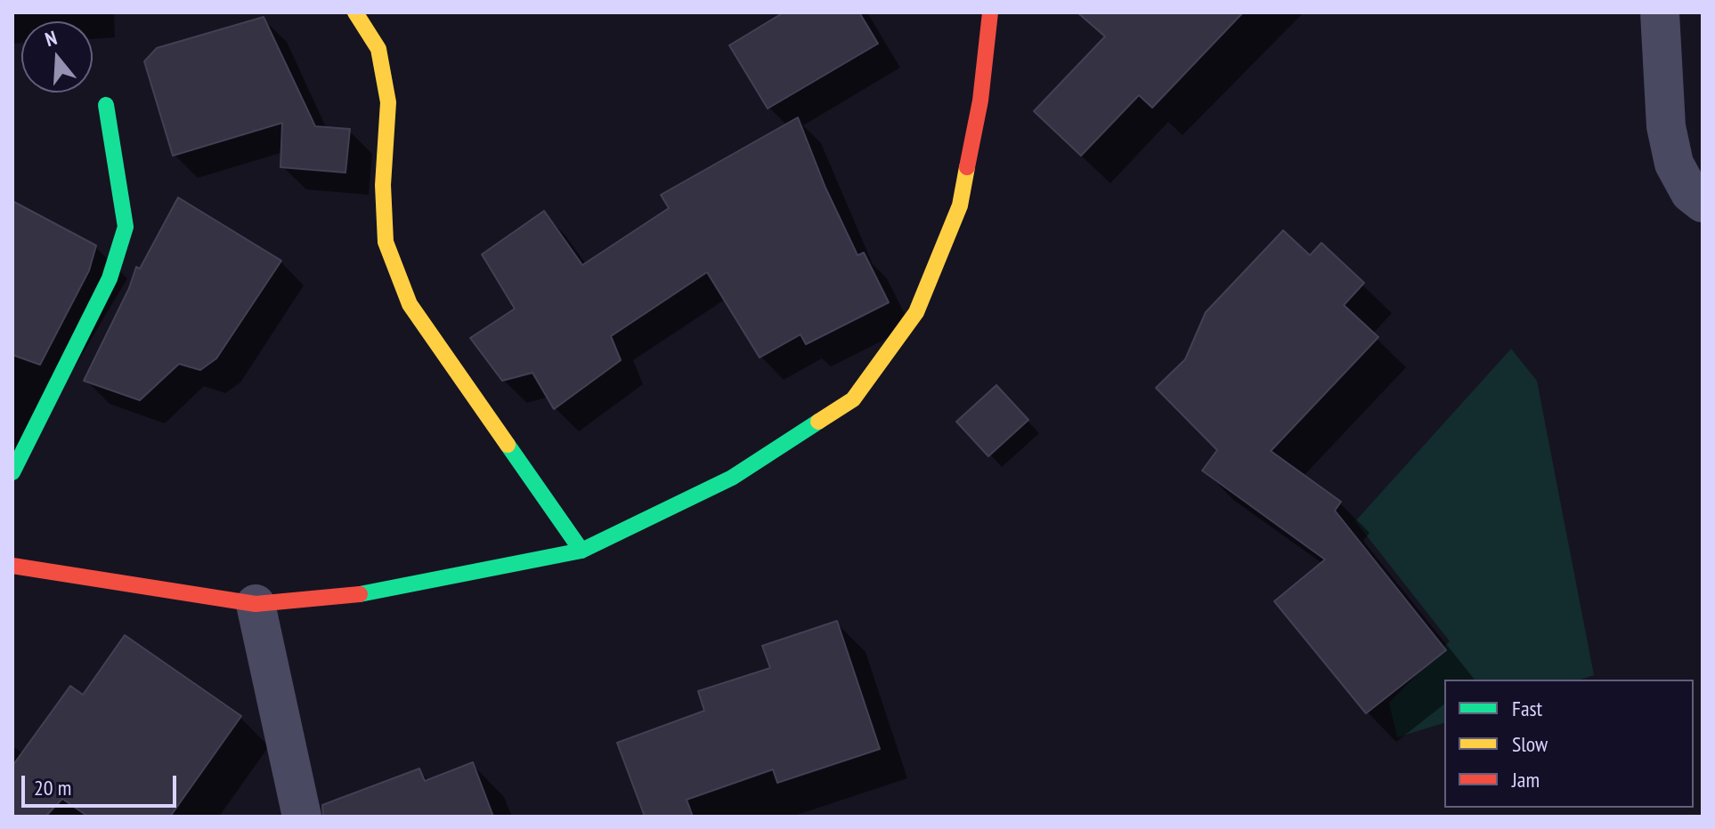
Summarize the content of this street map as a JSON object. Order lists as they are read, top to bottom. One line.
{"legend":["Fast","Slow","Jam"],"scale_bar":"20 m","north":"top"}
